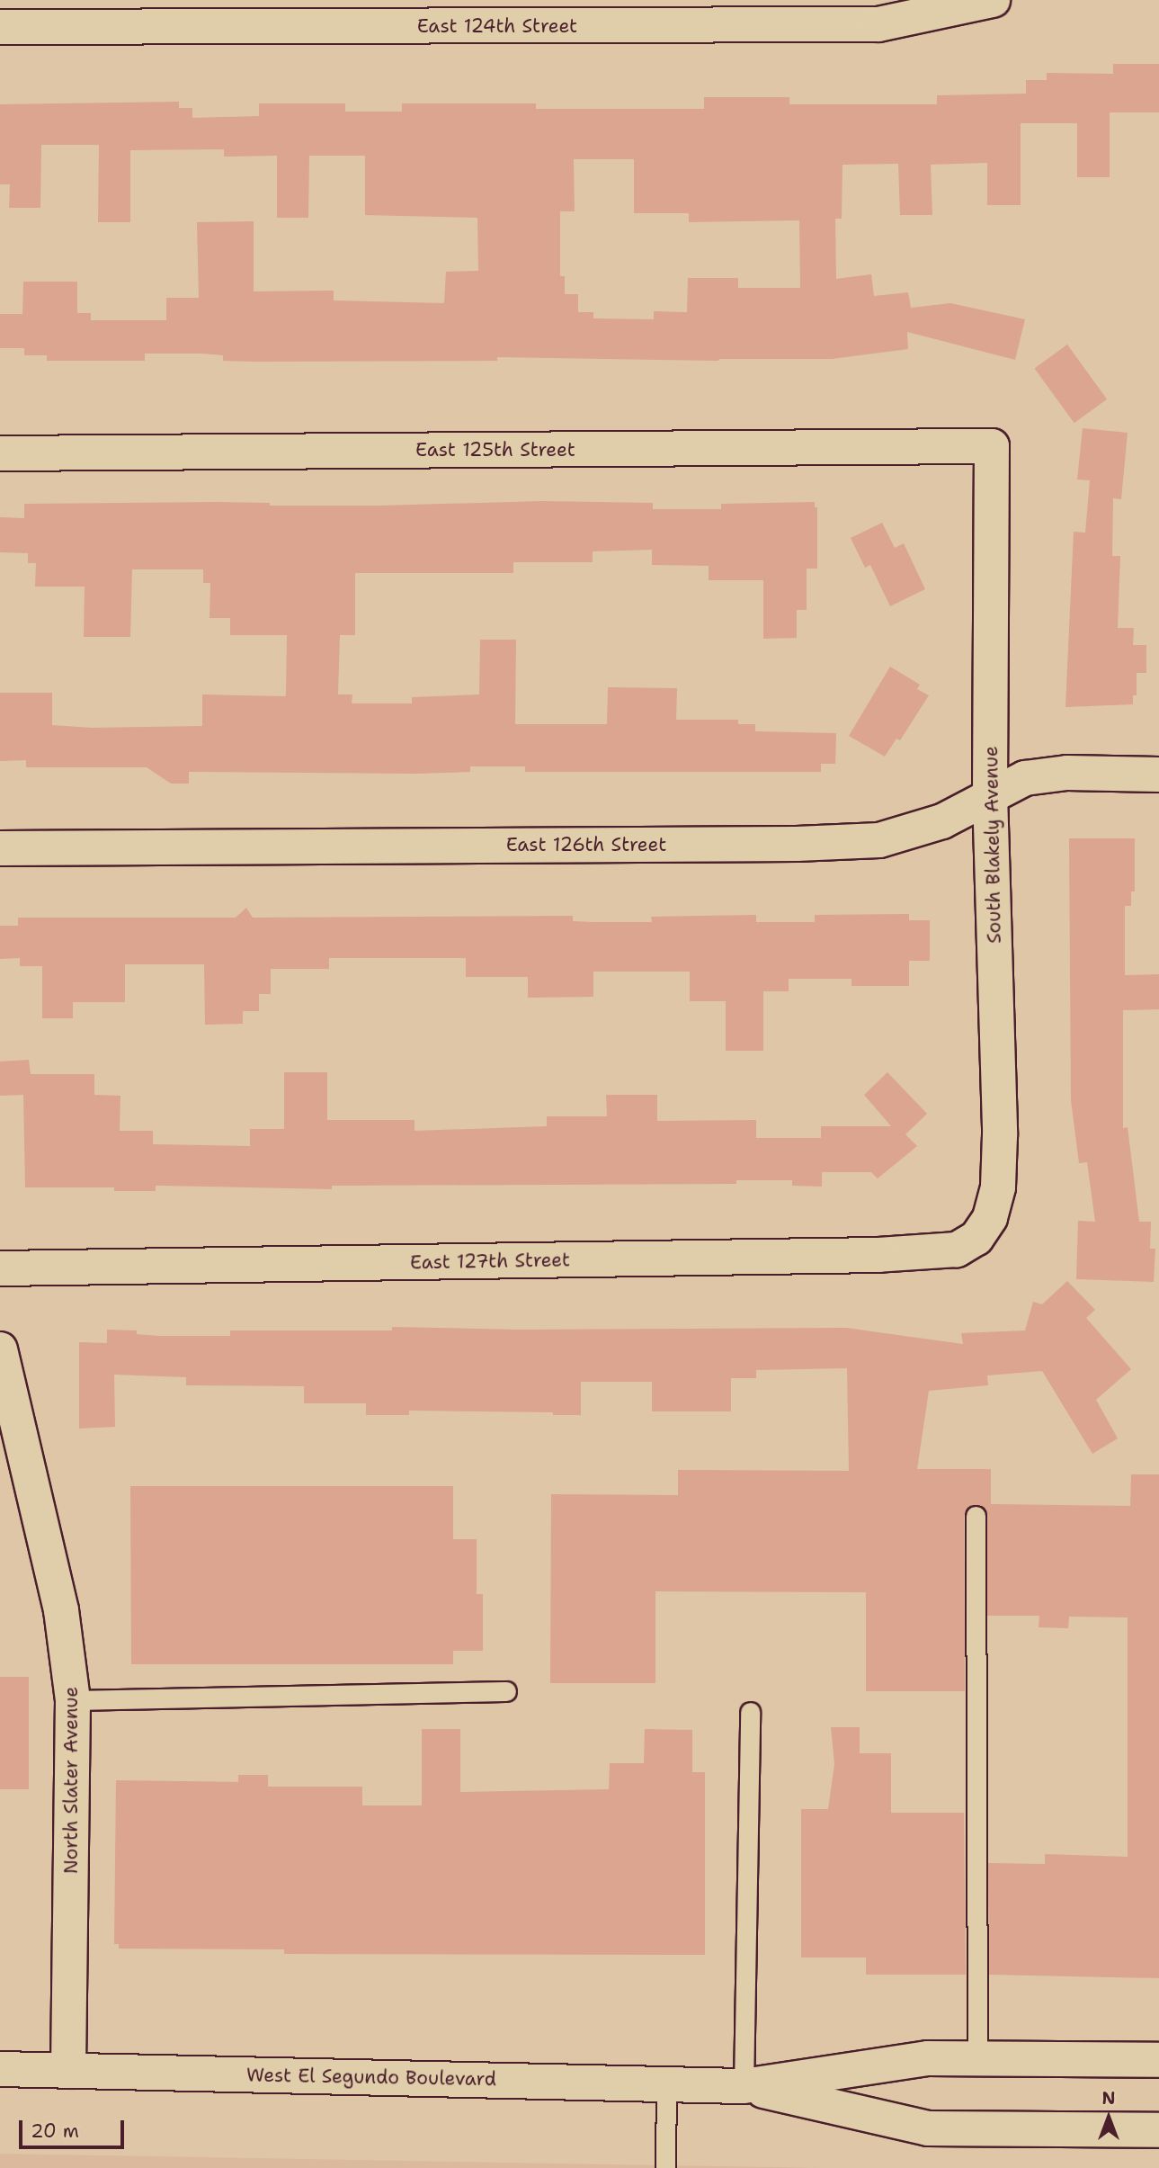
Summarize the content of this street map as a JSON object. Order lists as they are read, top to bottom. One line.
{"streets":{"street":["East 124th Street","East 125th Street","East 126th Street","South Blakely Avenue","East 127th Street","North Slater Avenue","West El Segundo Boulevard"]},"crossings":[["East 125th Street","South Blakely Avenue"],["East 126th Street","South Blakely Avenue"],["South Blakely Avenue","East 127th Street"],["North Slater Avenue","West El Segundo Boulevard"]],"scale_bar":"20 m","north":"top"}
